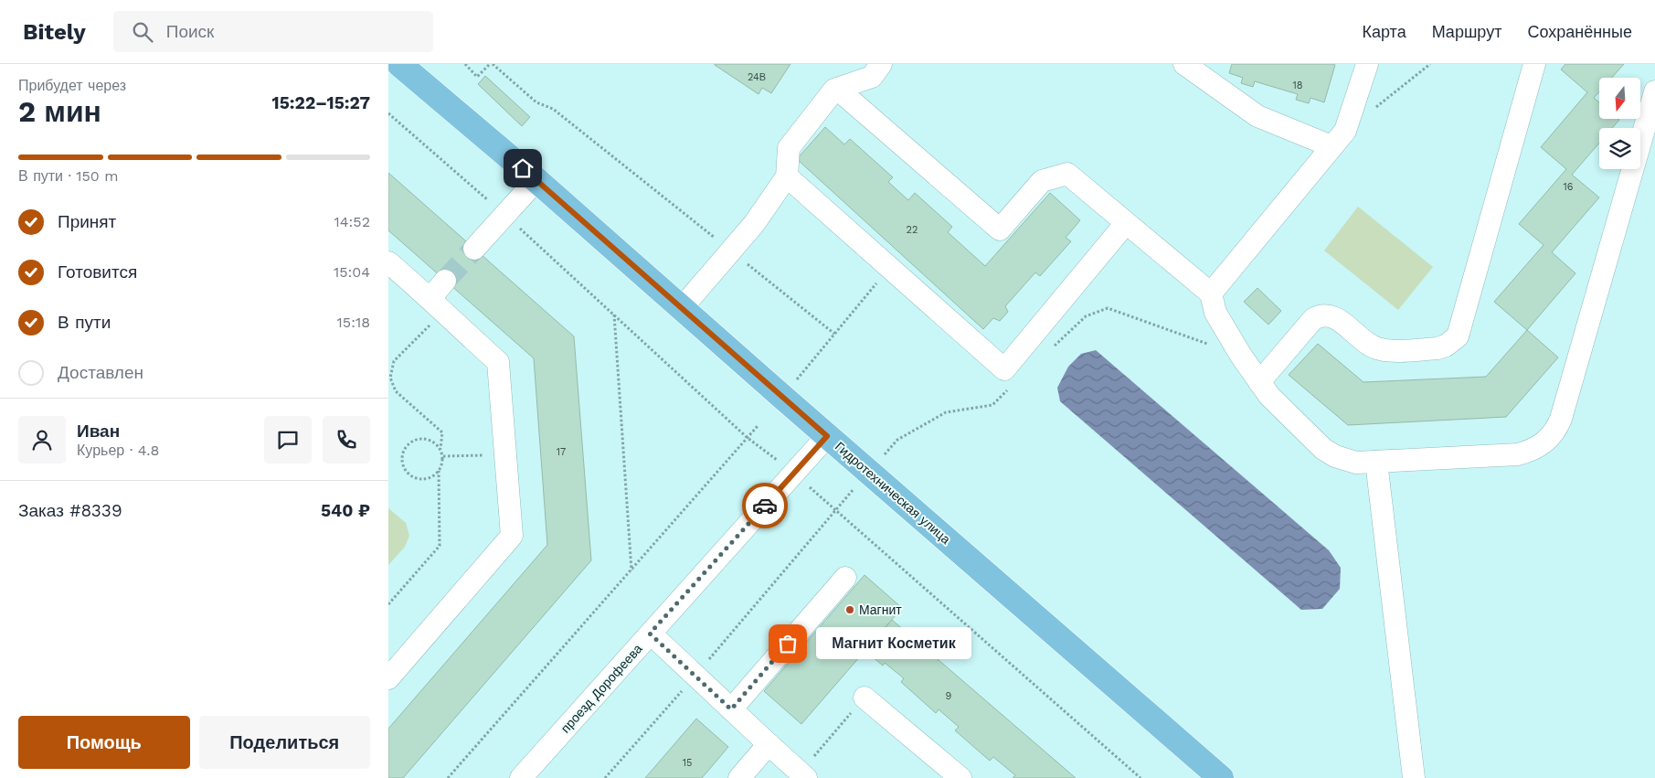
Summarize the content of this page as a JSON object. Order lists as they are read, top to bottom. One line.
{"streets":{"main road":["Гидротехническая улица"],"street":["проезд Дорофеева"]},"crossings":[["Гидротехническая улица","проезд Дорофеева"]],"places":["Магнит","Магнит Косметик"],"house_numbers":["24В","18","16","22","17","9","15"],"north":"bottom","page":{"header":"Bitely","search":"Поиск","nav":["Карта","Маршрут","Сохранённые"],"heading":["2 мин","Прибудет через","15:22–15:27"],"panel":["Иван","Курьер · 4.8","Заказ #8339","540 ₽"],"bar":"В пути · 150 m","list":[["Принят","14:52"],["Готовится","15:04"],["В пути","15:18"],"Доставлен"],"bubble":"Магнит Косметик","buttons":["Помощь","Поделиться"]}}
